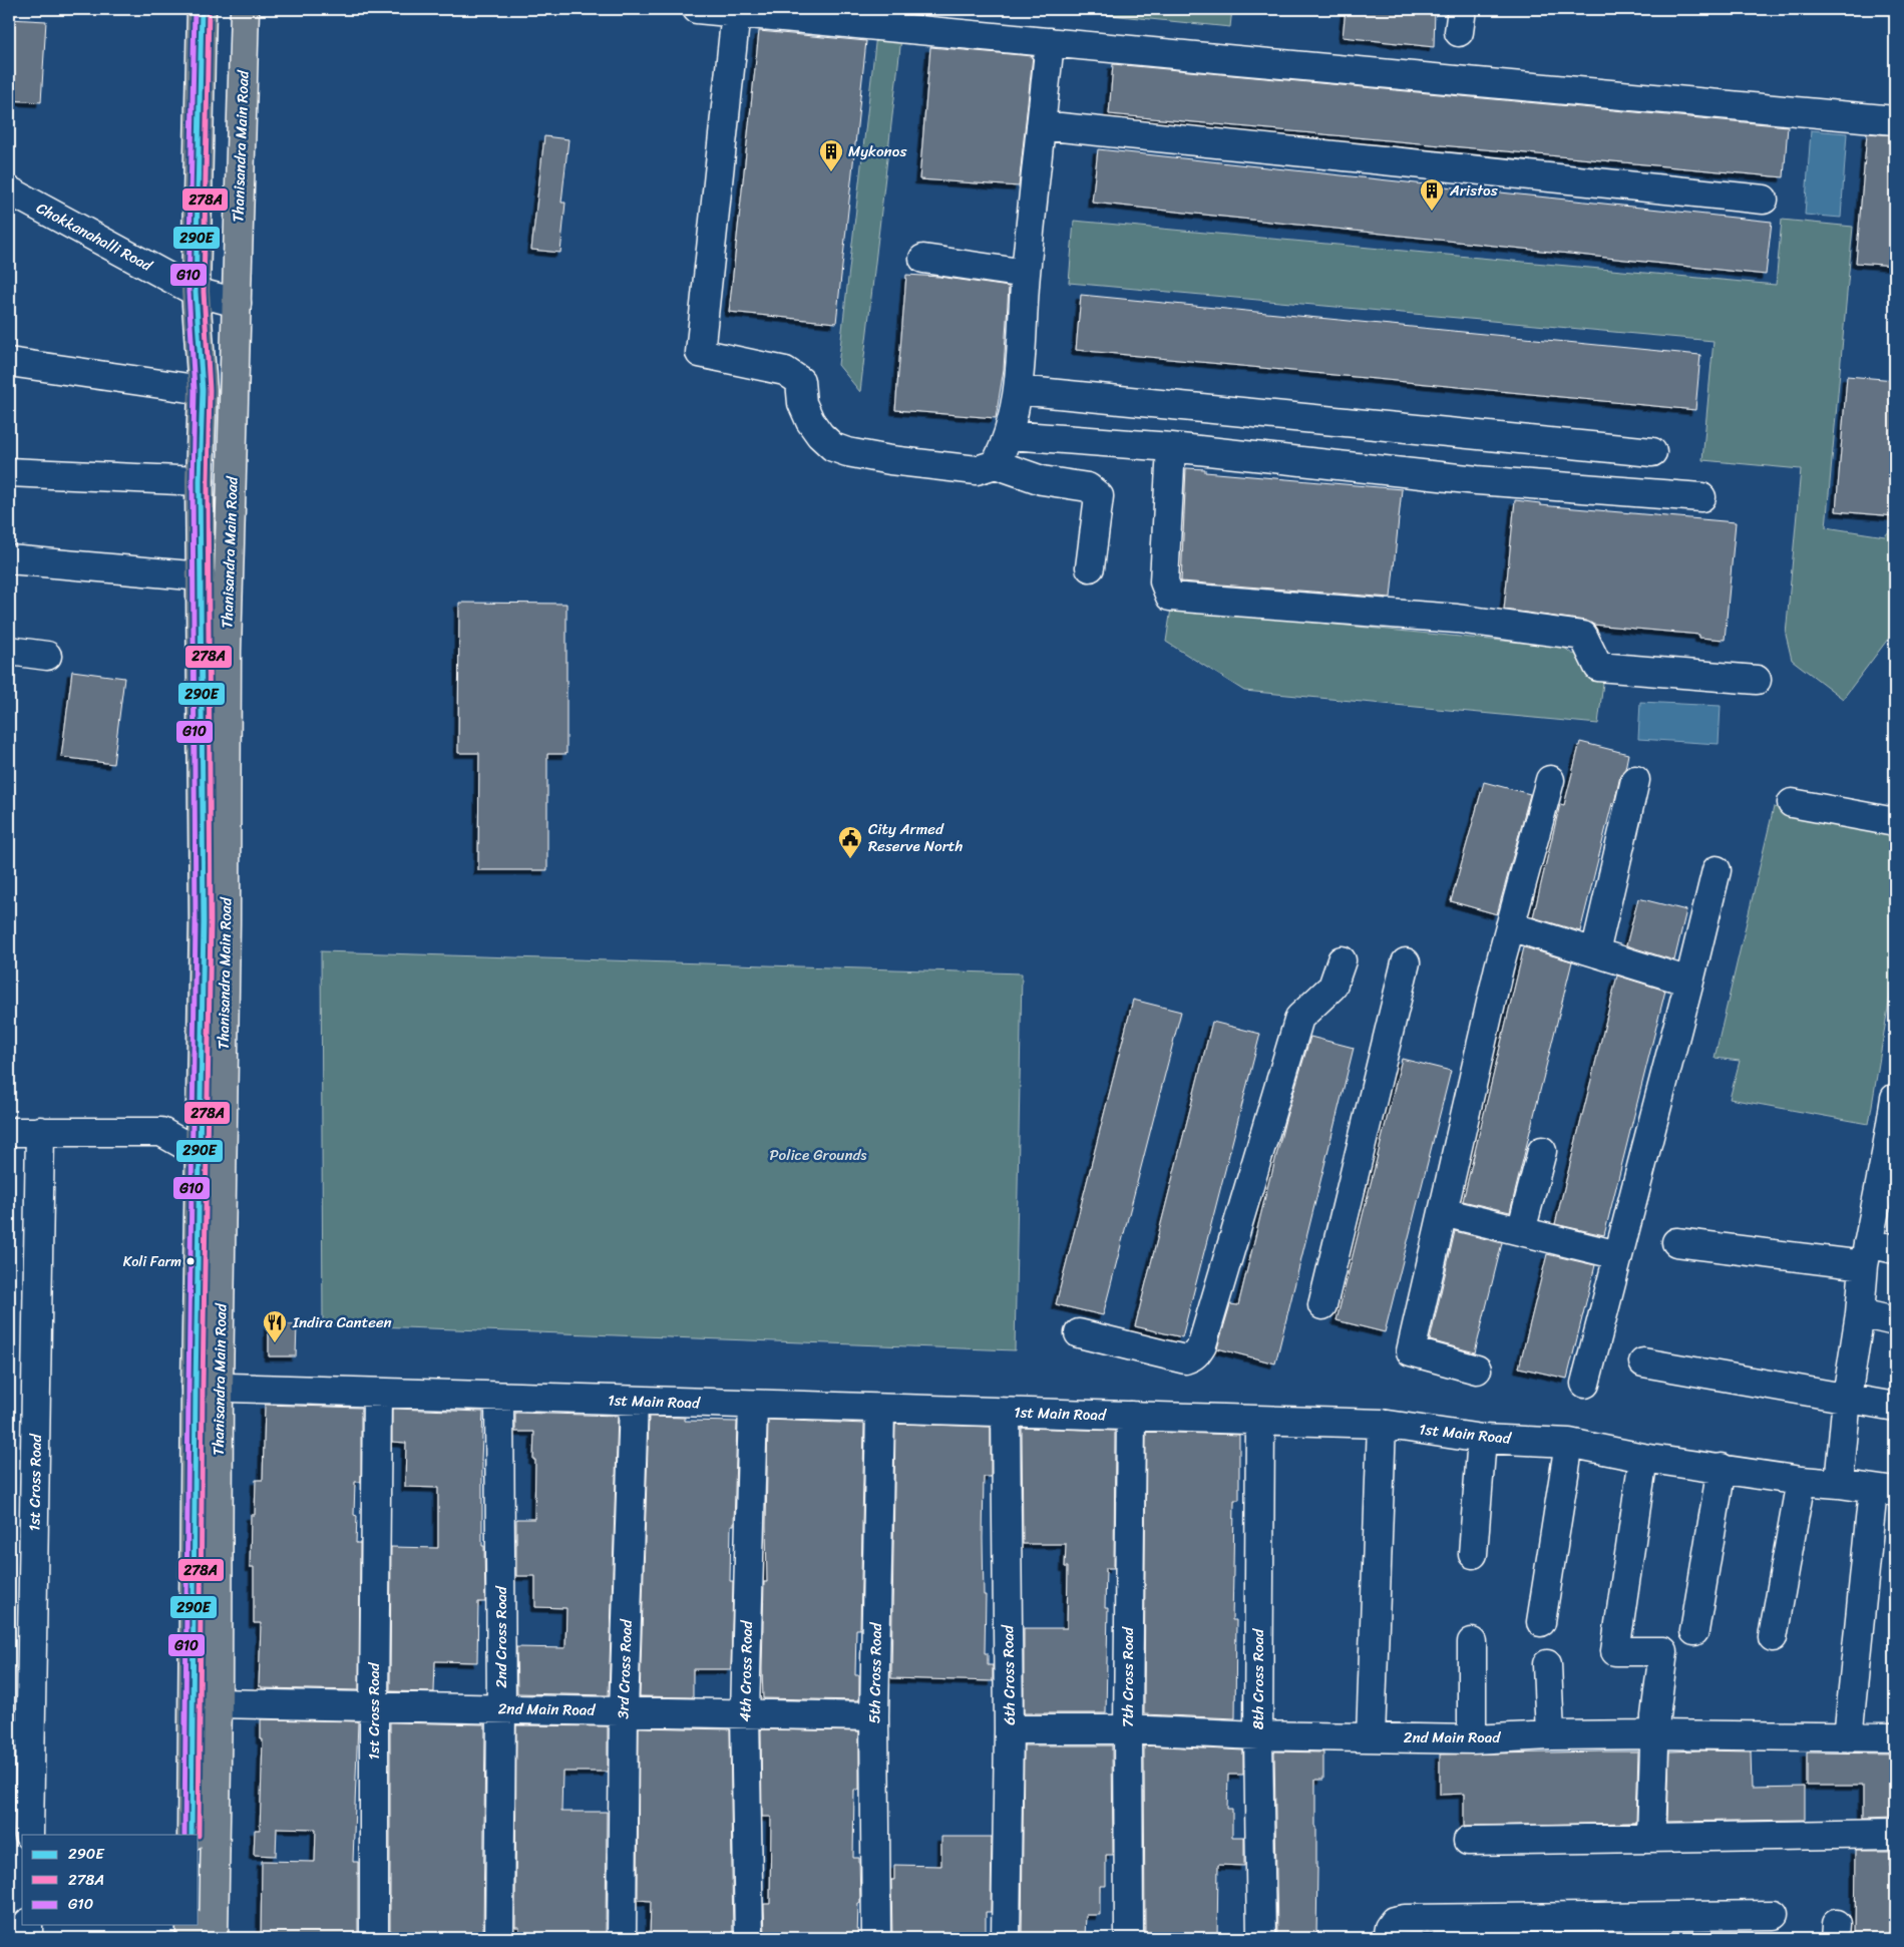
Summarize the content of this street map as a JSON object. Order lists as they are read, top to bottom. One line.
{"streets":{"main road":["Thanisandra Main Road"],"street":["Chokkanahalli Road","1st Main Road","1st Cross Road","2nd Cross Road","3rd Cross Road","4th Cross Road","5th Cross Road","6th Cross Road","7th Cross Road","8th Cross Road","2nd Main Road"]},"crossings":[["Thanisandra Main Road","Chokkanahalli Road"],["Thanisandra Main Road","1st Main Road"],["Thanisandra Main Road","2nd Main Road"],["1st Main Road","1st Cross Road"],["1st Main Road","2nd Cross Road"],["1st Main Road","3rd Cross Road"],["1st Main Road","4th Cross Road"],["1st Main Road","5th Cross Road"],["1st Main Road","6th Cross Road"],["1st Main Road","7th Cross Road"],["1st Main Road","8th Cross Road"],["1st Cross Road","2nd Main Road"],["2nd Cross Road","2nd Main Road"],["3rd Cross Road","2nd Main Road"],["4th Cross Road","2nd Main Road"],["5th Cross Road","2nd Main Road"],["6th Cross Road","2nd Main Road"],["7th Cross Road","2nd Main Road"],["8th Cross Road","2nd Main Road"]],"parks":["Police Grounds"],"places":{"building":["Mykonos","Aristos"],"public building":["City Armed Reserve North"],"other":["Koli Farm"],"restaurant":["Indira Canteen"]},"lines":["transit line 290E","transit line 278A","transit line G10"],"legend":["290E","278A","G10"]}
